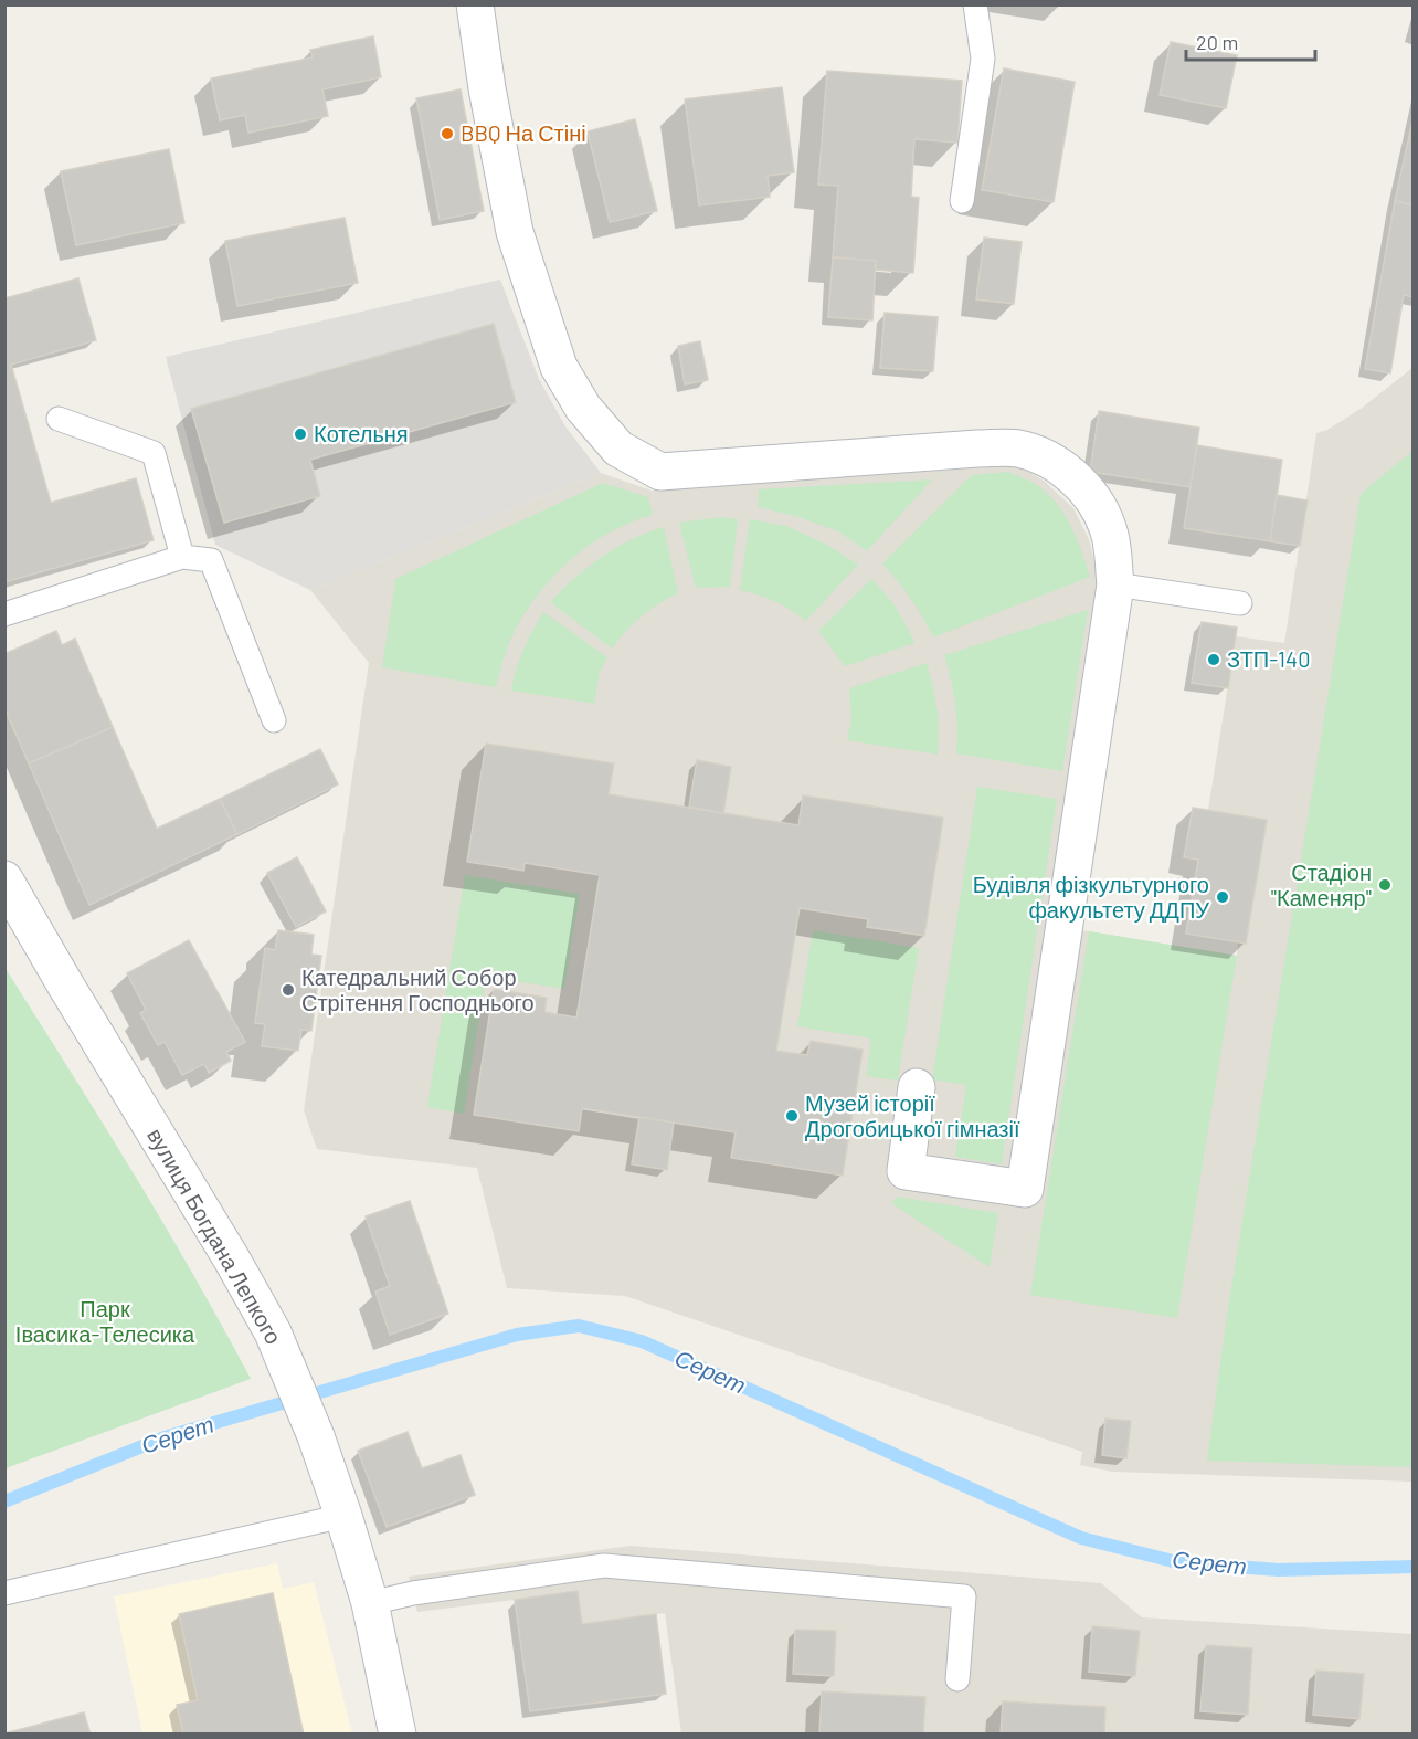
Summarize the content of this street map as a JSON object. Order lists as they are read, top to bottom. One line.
{"streets":{"street":["вулиця Богдана Лепкого"]},"water":["Серет"],"parks":["Парк Івасика-Телесика"],"places":["BBQ На Стіні","Котельня","ЗТП-140","Стадіон \"Каменяр\"","Будівля фізкультурного факультету ДДПУ","Катедральний Собор Стрітення Господнього","Музей історії Дрогобицької гімназії"],"scale_bar":"20 m"}
